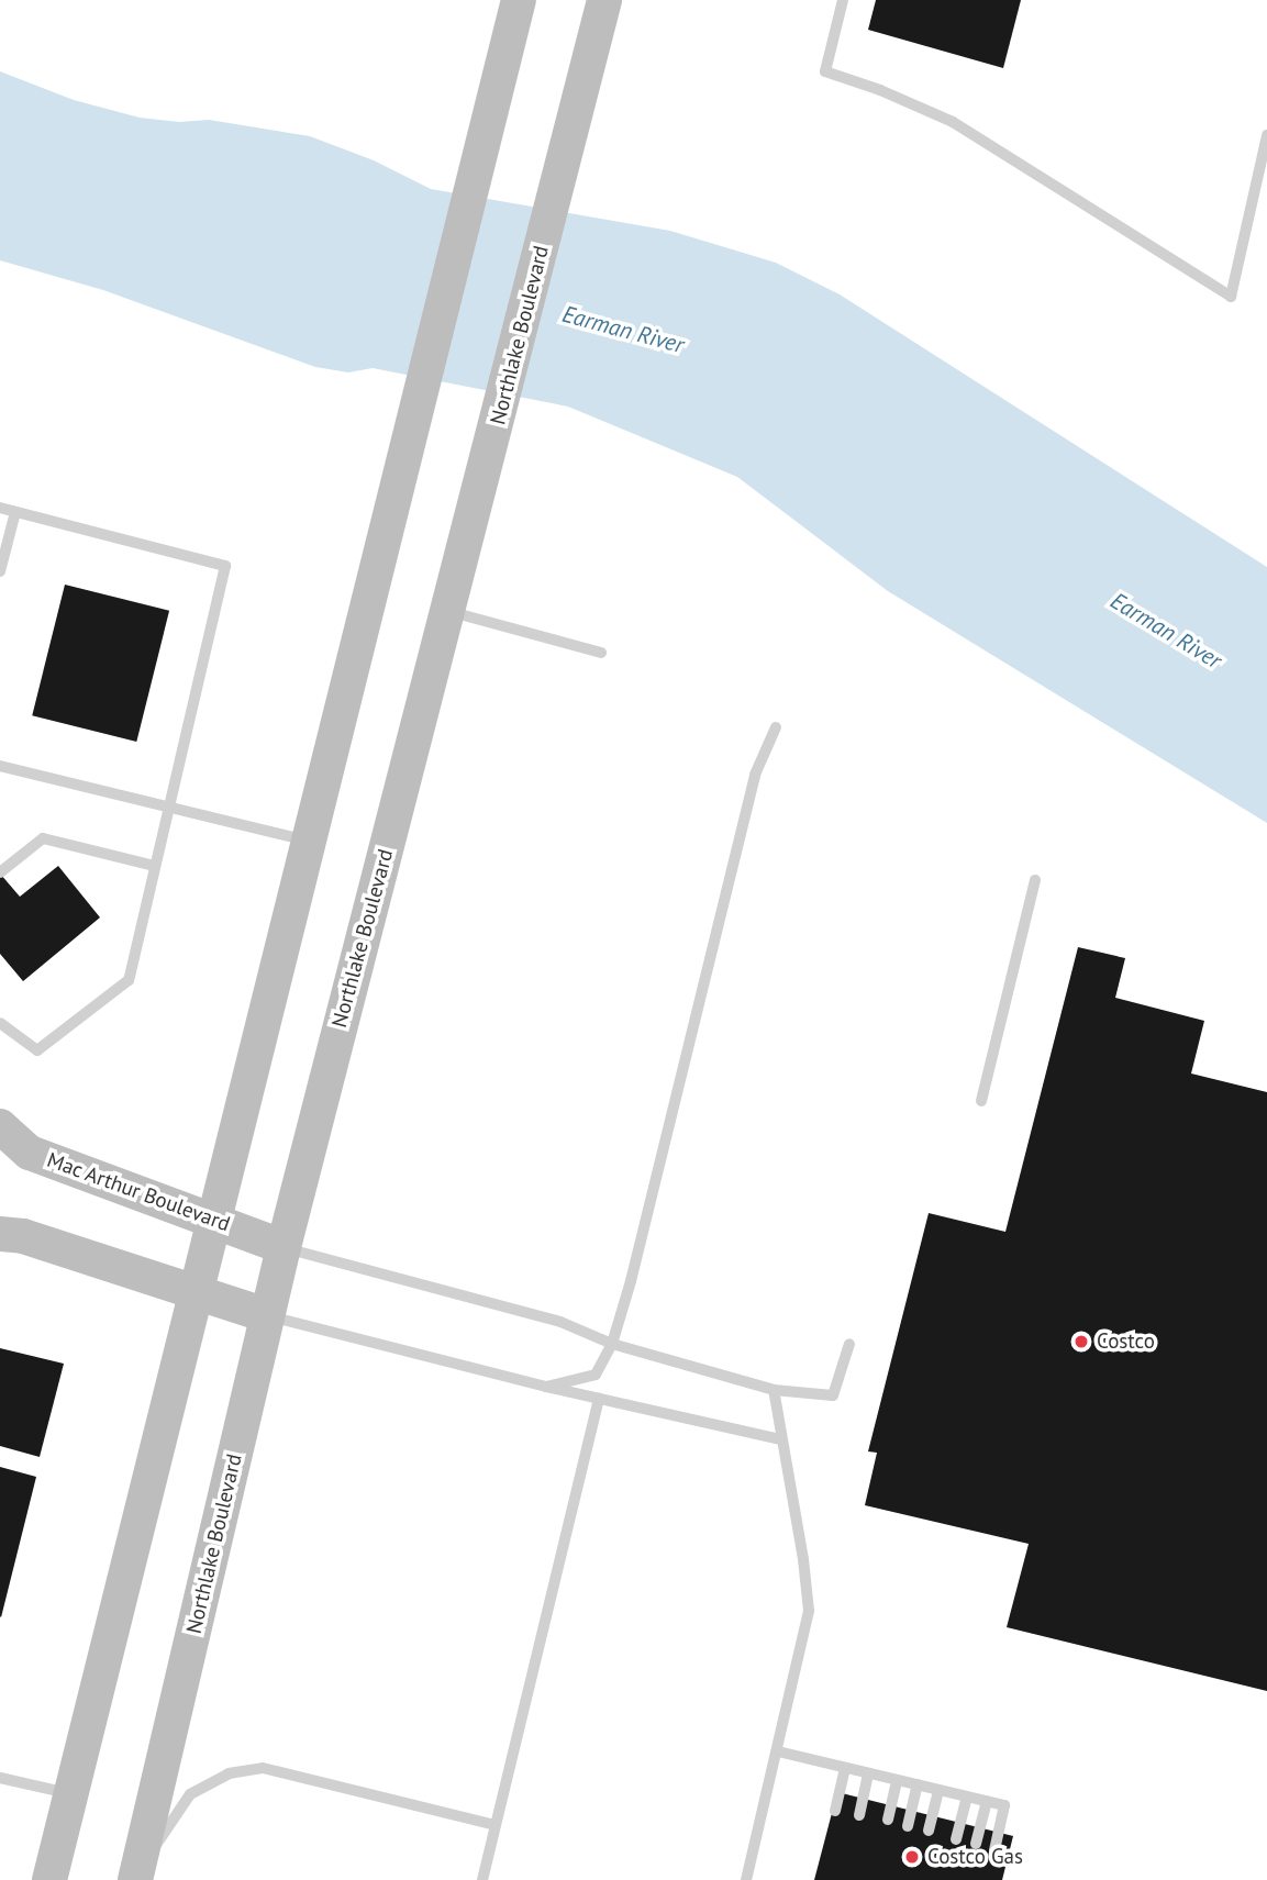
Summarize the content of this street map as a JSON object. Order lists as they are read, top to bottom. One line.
{"streets":{"main road":["Northlake Boulevard","Mac Arthur Boulevard"]},"crossings":[["Northlake Boulevard","Mac Arthur Boulevard"]],"water":["Earman River"],"places":["Costco","Costco Gas"]}
